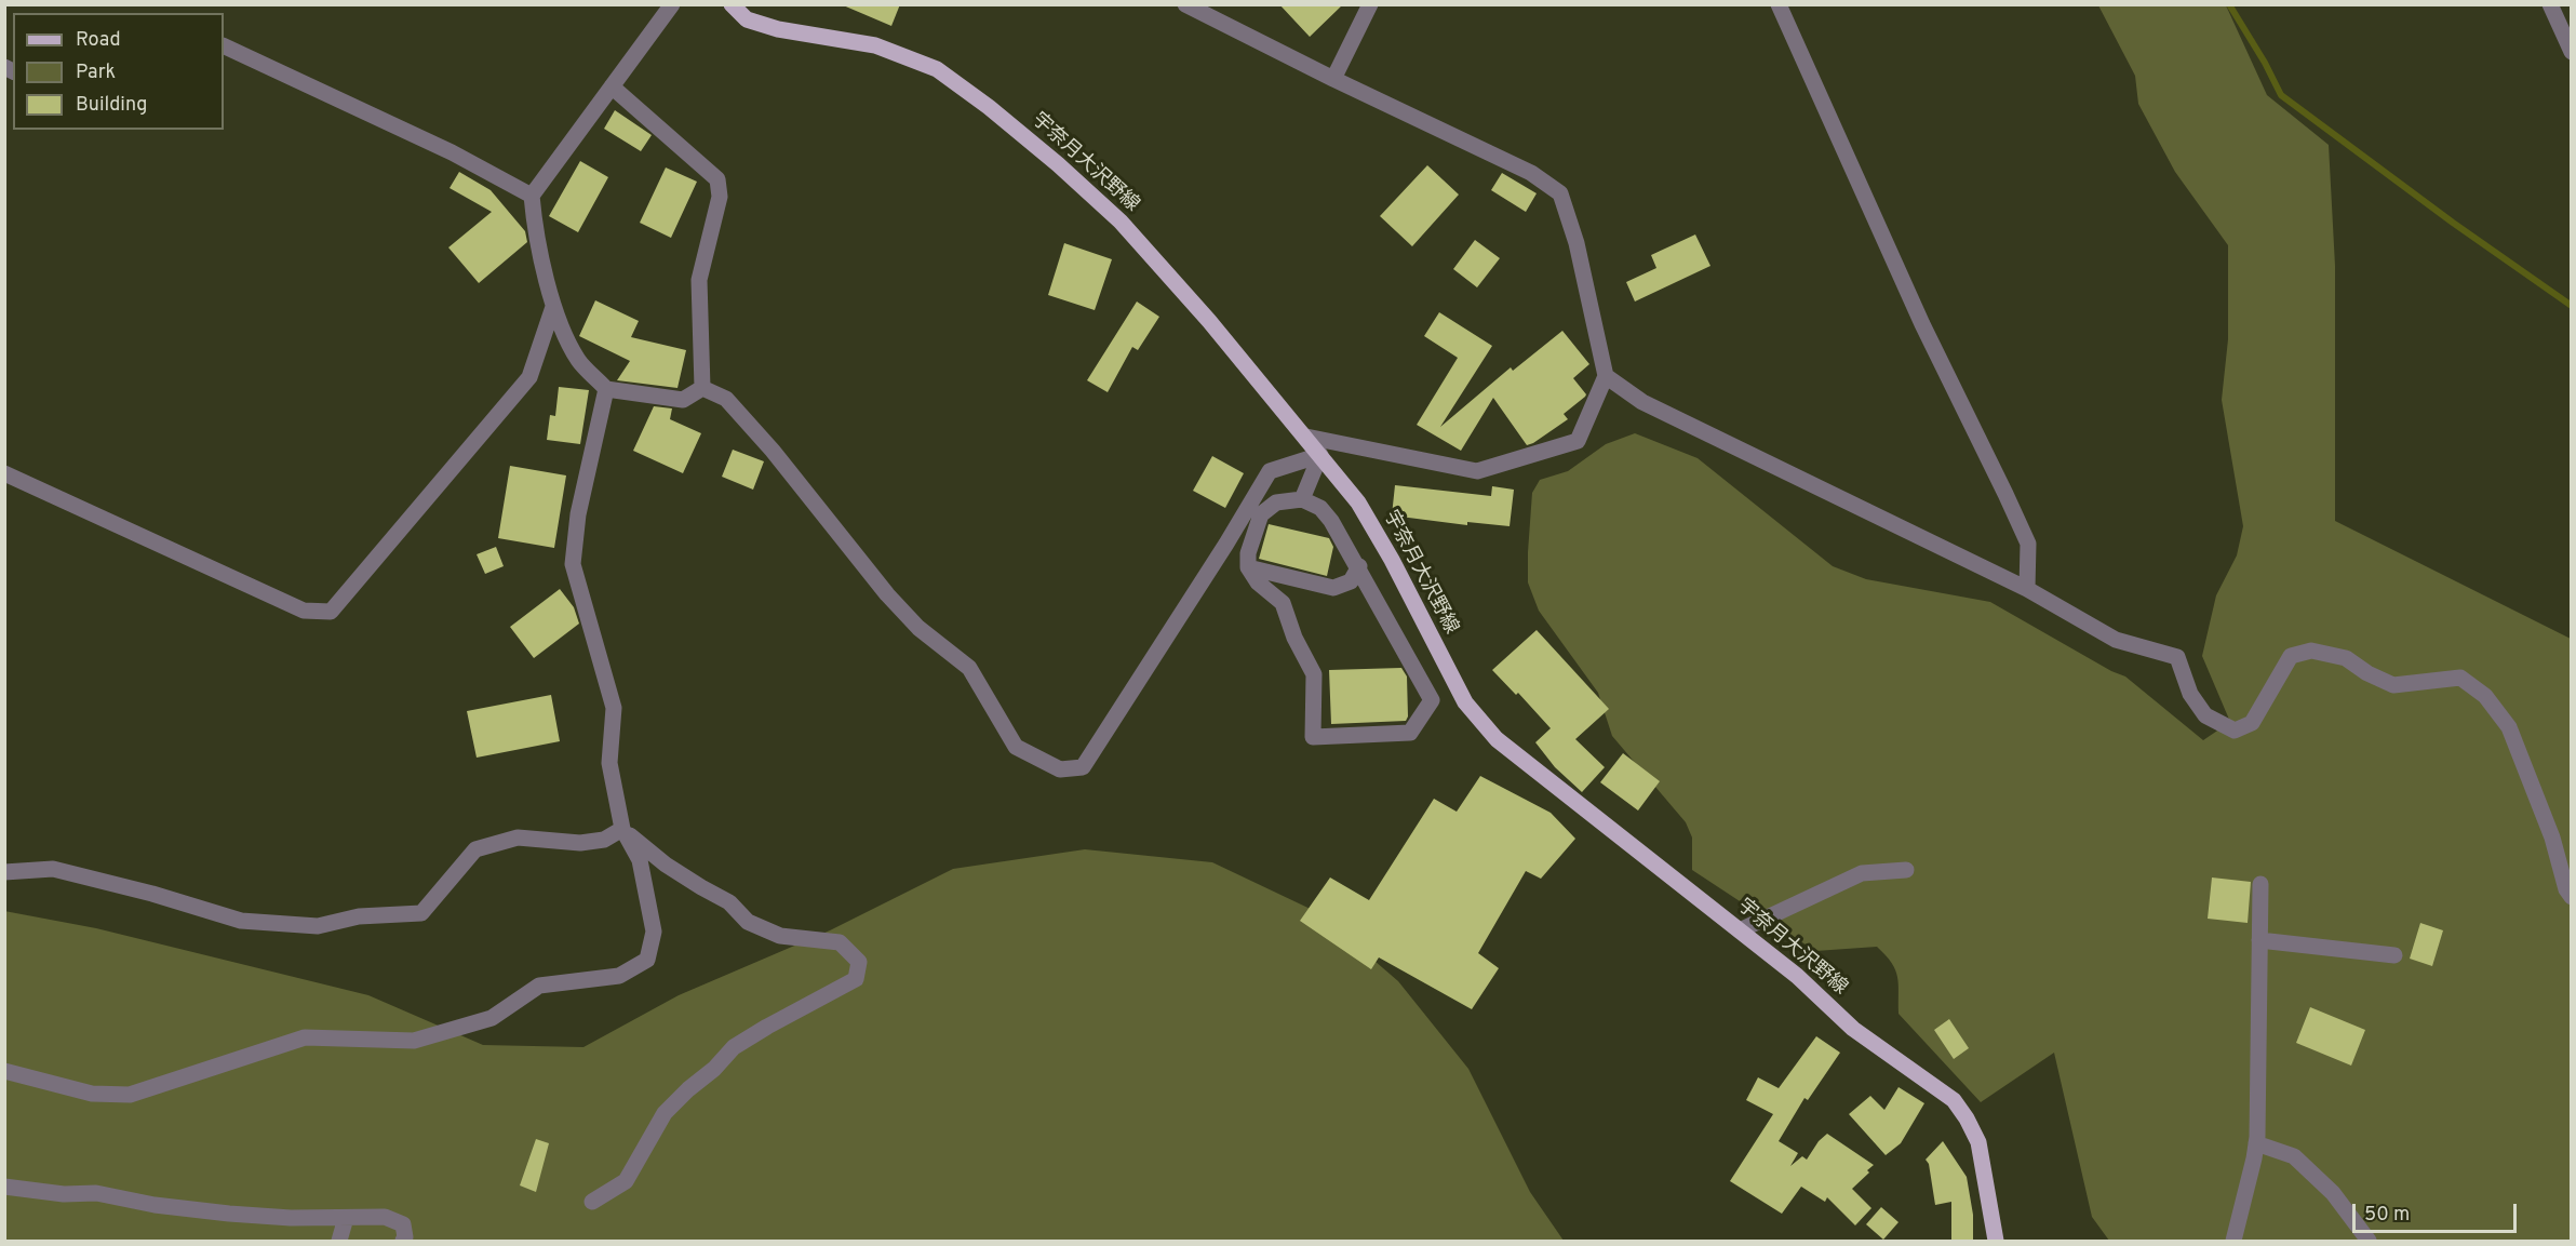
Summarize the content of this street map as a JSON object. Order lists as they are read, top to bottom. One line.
{"streets":{"main road":["宇奈月大沢野線"]},"legend":["Road","Park","Building"],"scale_bar":"50 m"}
